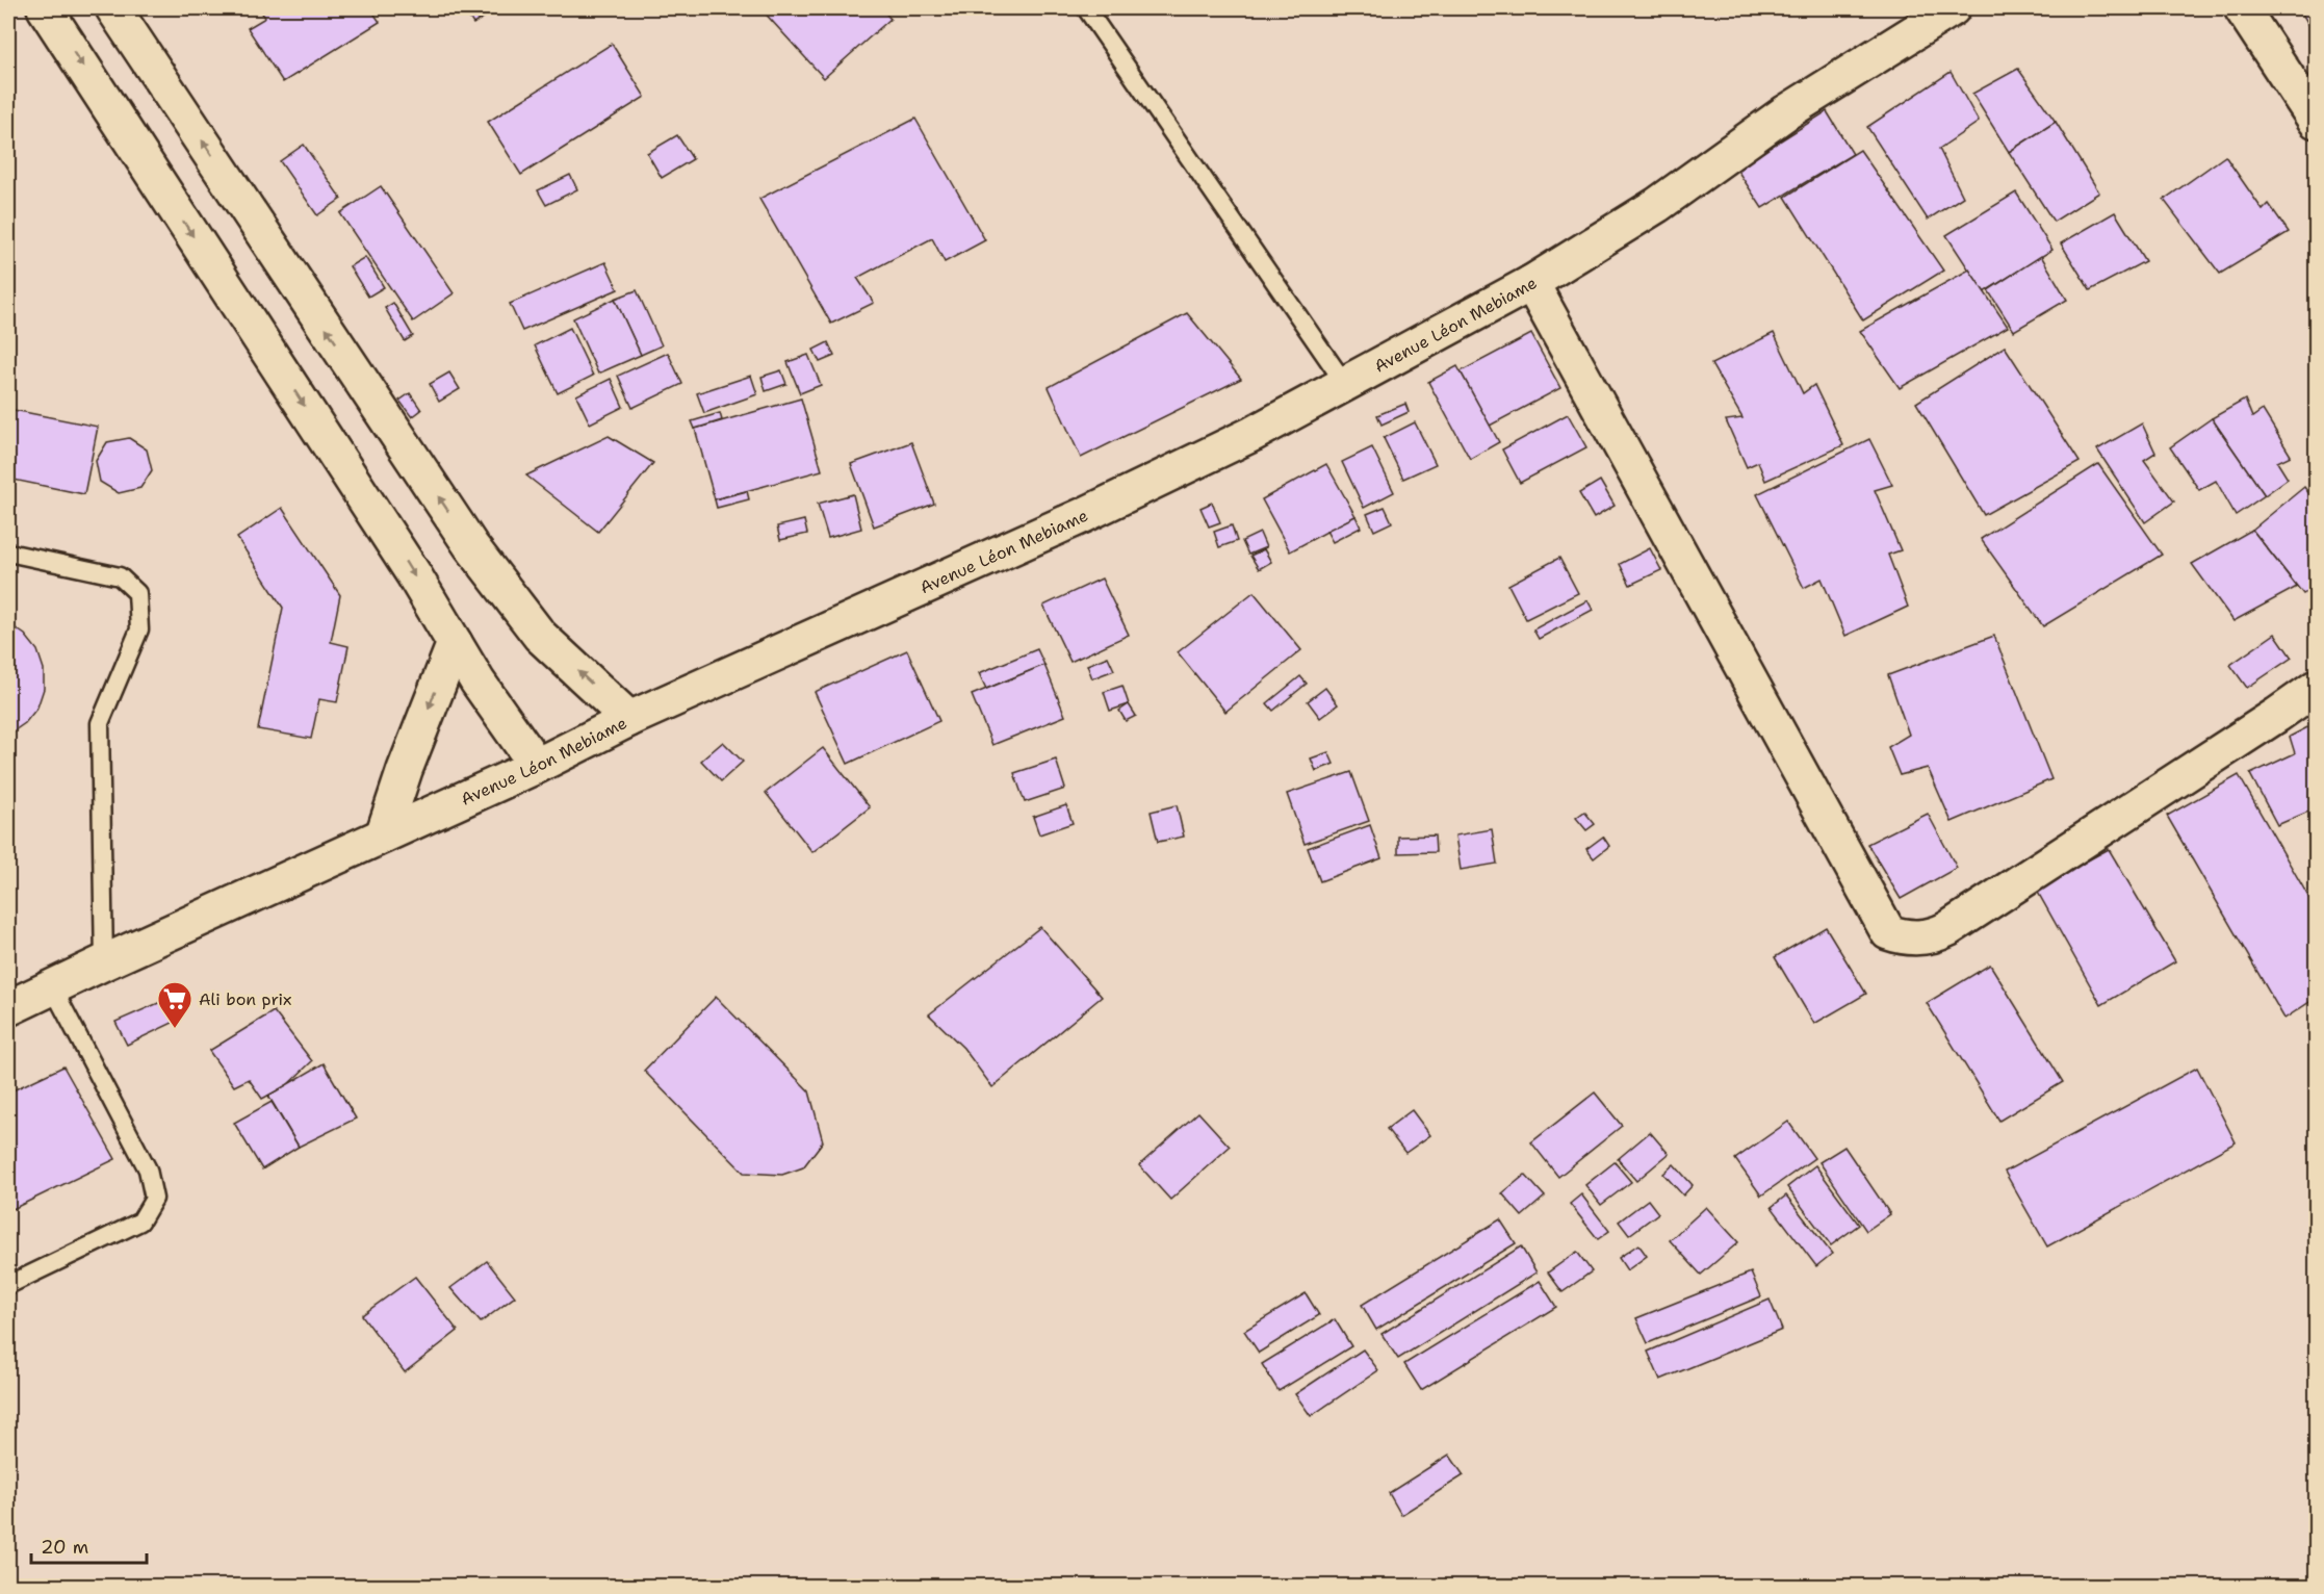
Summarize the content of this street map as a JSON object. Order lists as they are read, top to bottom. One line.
{"streets":{"street":["Avenue Léon Mebiame"]},"places":{"supermarket":["Ali bon prix"]},"scale_bar":"20 m"}
